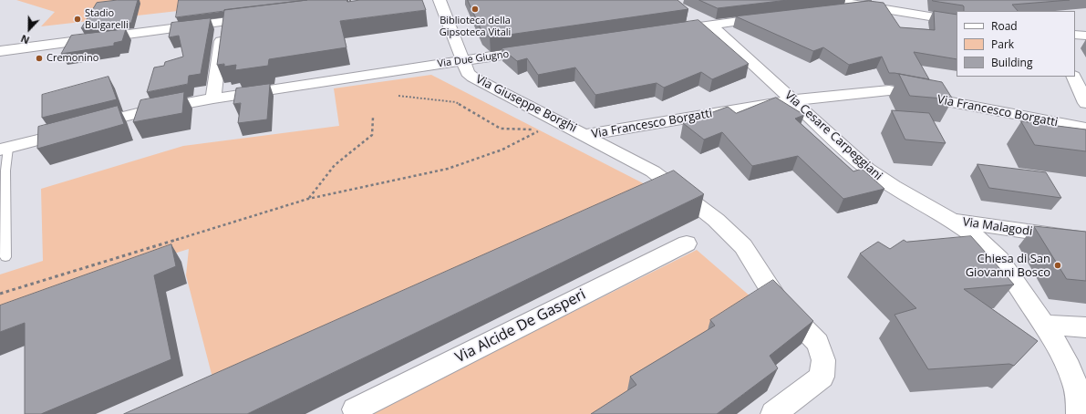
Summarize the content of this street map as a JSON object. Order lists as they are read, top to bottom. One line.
{"streets":{"street":["Via Due Giugno","Via Giuseppe Borghi","Via Francesco Borgatti","Via Cesare Carpeggiani","Via Malagodi","Via Alcide De Gasperi"]},"crossings":[["Via Due Giugno","Via Giuseppe Borghi"],["Via Giuseppe Borghi","Via Francesco Borgatti"],["Via Francesco Borgatti","Via Cesare Carpeggiani"],["Via Cesare Carpeggiani","Via Malagodi"]],"places":["Biblioteca della Gipsoteca Vitali","Stadio Bulgarelli","Cremonino","Chiesa di San Giovanni Bosco"],"legend":["Road","Park","Building"],"north":"bottom"}
